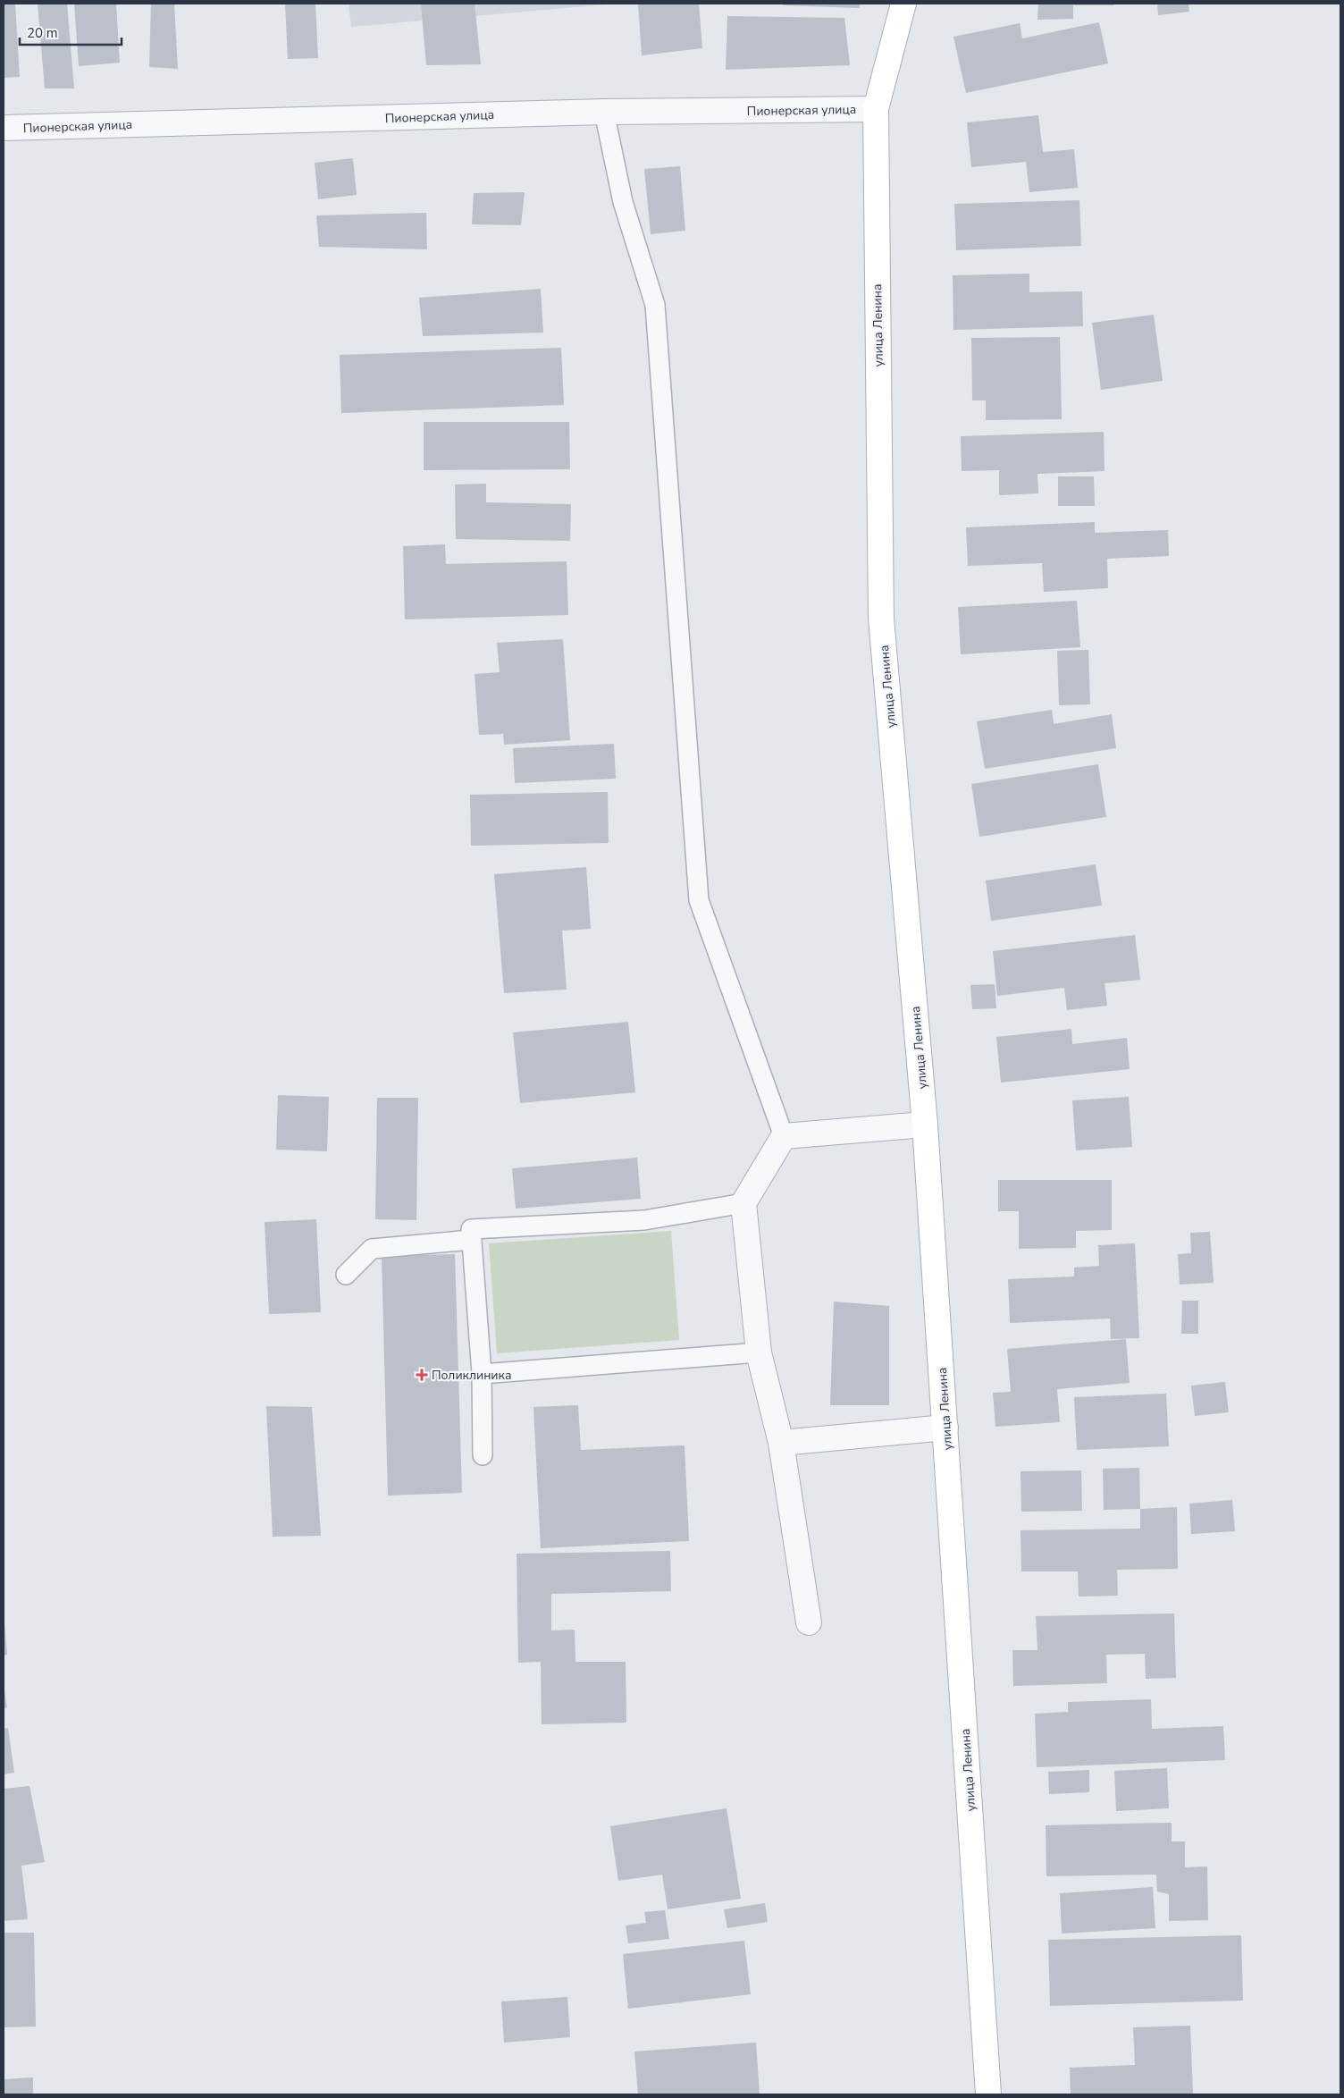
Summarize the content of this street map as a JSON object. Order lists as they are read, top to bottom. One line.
{"streets":{"street":["Пионерская улица","улица Ленина"]},"crossings":[["Пионерская улица","улица Ленина"]],"places":{"health":["Поликлиника"]},"scale_bar":"20 m"}
